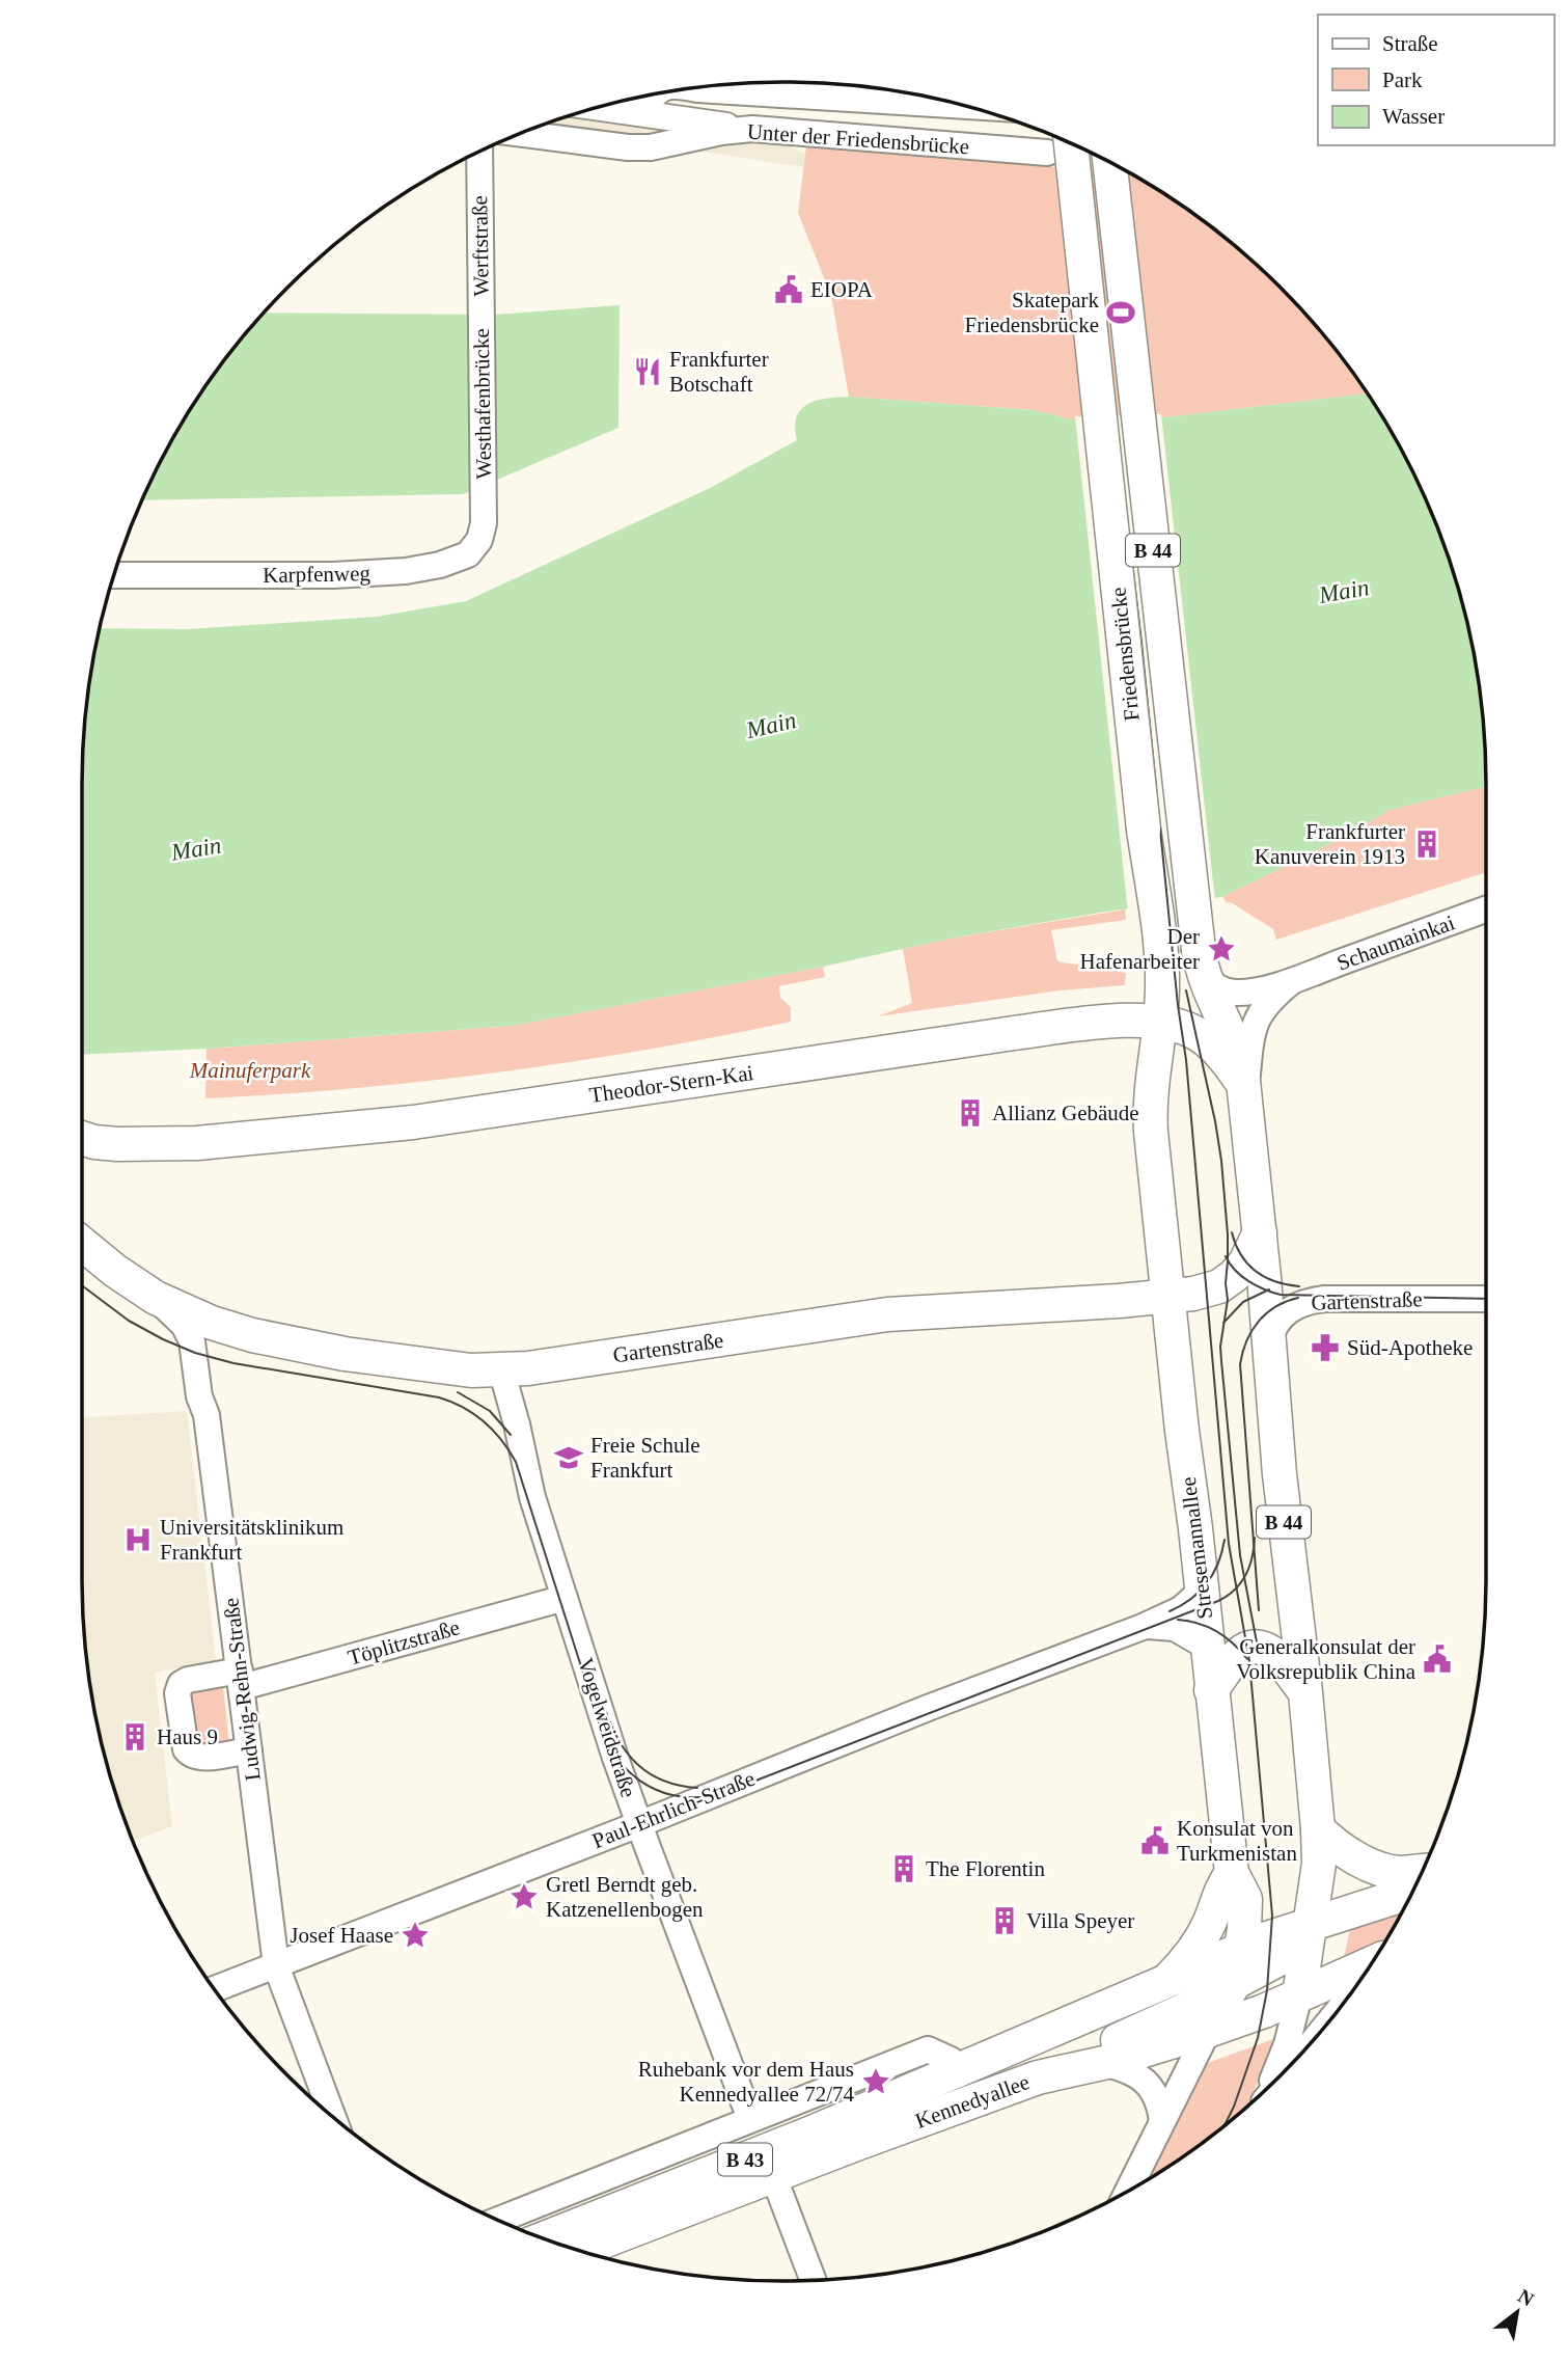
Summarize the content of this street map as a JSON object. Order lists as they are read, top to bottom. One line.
{"streets":{"main road":["B 44","Friedensbrücke","Theodor-Stern-Kai","Gartenstraße","Stresemannallee","Kennedyallee","B 43"],"street":["Unter der Friedensbrücke","Werftstraße","Westhafenbrücke","Karpfenweg","Schaumainkai","Töplitzstraße","Ludwig-Rehn-Straße","Vogelweidstraße","Paul-Ehrlich-Straße"]},"crossings":[["Unter der Friedensbrücke","Friedensbrücke"],["Werftstraße","Westhafenbrücke"],["Westhafenbrücke","Karpfenweg"],["B 44","Friedensbrücke"],["B 44","Schaumainkai"],["B 44","Theodor-Stern-Kai"],["B 44","Gartenstraße"],["B 44","Kennedyallee"],["B 44","B 43"],["Friedensbrücke","Schaumainkai"],["Friedensbrücke","Stresemannallee"],["Schaumainkai","Theodor-Stern-Kai"],["Theodor-Stern-Kai","Stresemannallee"],["Gartenstraße","Stresemannallee"],["Gartenstraße","Ludwig-Rehn-Straße"],["Gartenstraße","Vogelweidstraße"],["Stresemannallee","Paul-Ehrlich-Straße"],["Stresemannallee","Kennedyallee"],["Stresemannallee","B 43"],["Töplitzstraße","Ludwig-Rehn-Straße"],["Töplitzstraße","Vogelweidstraße"],["Ludwig-Rehn-Straße","Paul-Ehrlich-Straße"],["Vogelweidstraße","Paul-Ehrlich-Straße"],["Vogelweidstraße","Kennedyallee"],["Kennedyallee","B 43"]],"water":["Main"],"parks":["Mainuferpark"],"places":{"public building":["EIOPA","Generalkonsulat der Volksrepublik China","Konsulat von Turkmenistan"],"sports":["Skatepark Friedensbrücke"],"restaurant":["Frankfurter Botschaft"],"building":["Frankfurter Kanuverein 1913","Allianz Gebäude","Haus 9","The Florentin","Villa Speyer"],"place":["Der Hafenarbeiter","Gretl Berndt geb. Katzenellenbogen","Josef Haase","Ruhebank vor dem Haus Kennedyallee 72/74"],"pharmacy":["Süd-Apotheke"],"school or university":["Freie Schule Frankfurt"],"hospital":["Universitätsklinikum Frankfurt"]},"legend":["Straße","Park","Wasser"],"north":"top right"}
